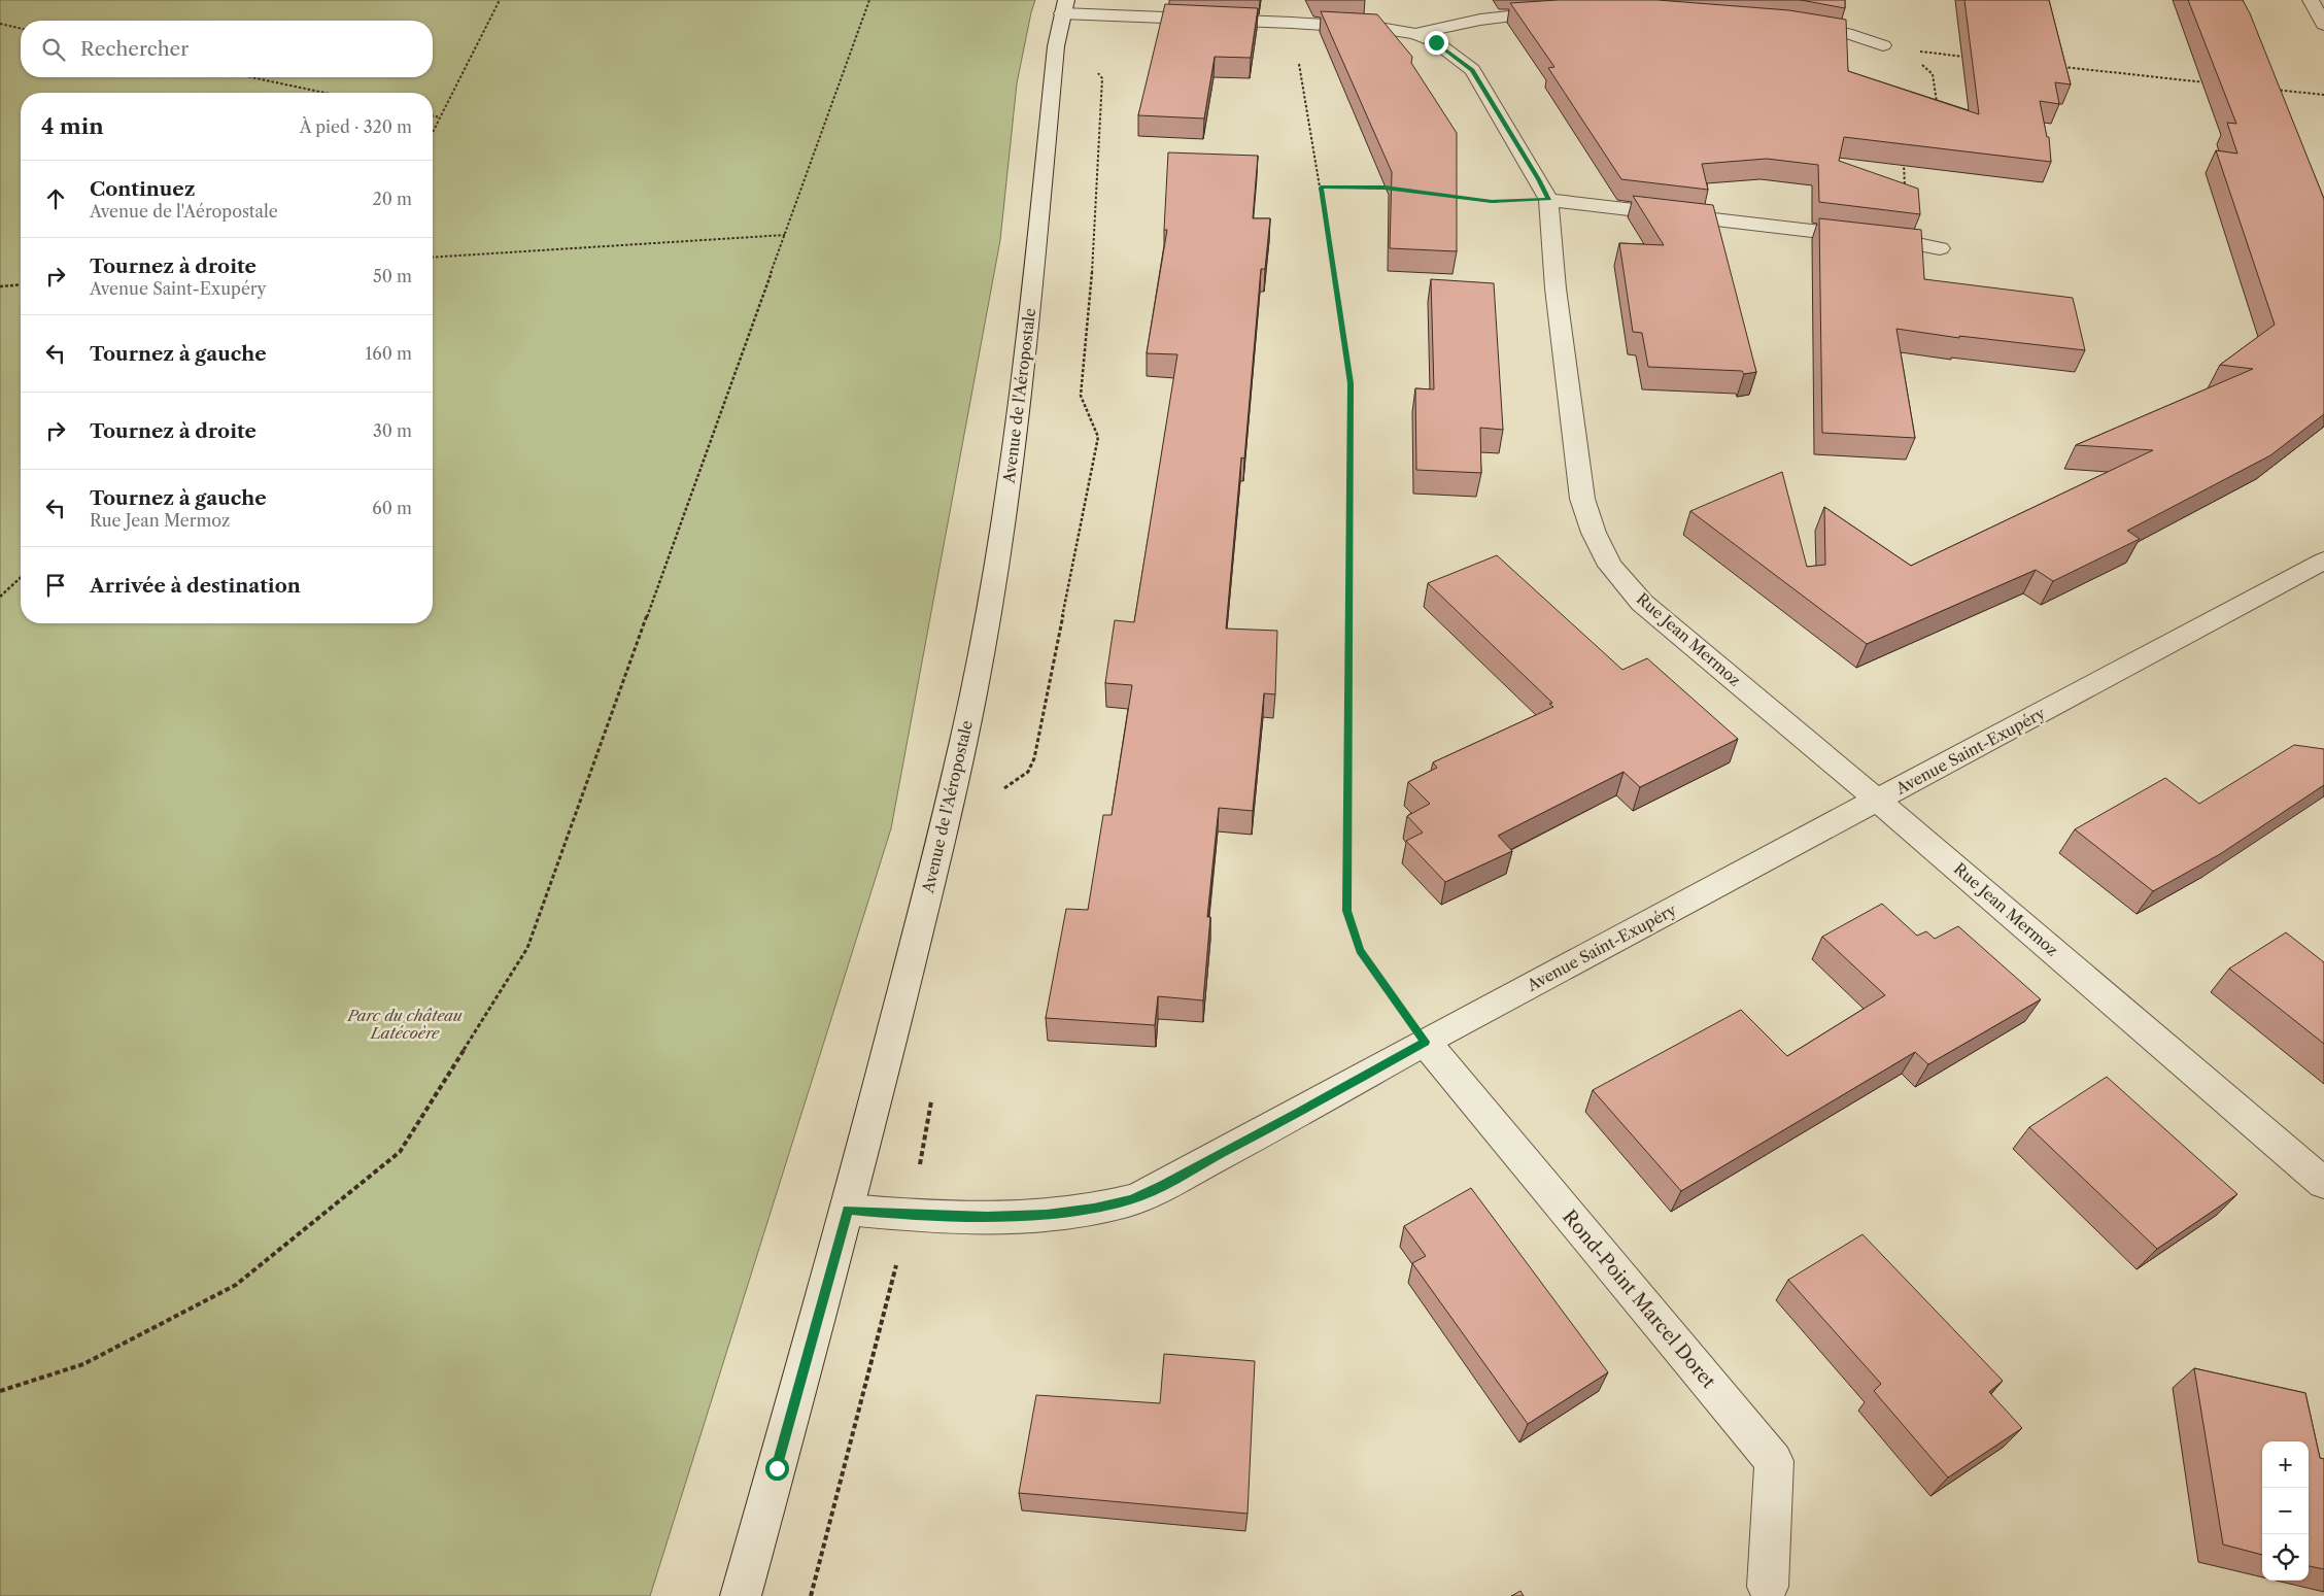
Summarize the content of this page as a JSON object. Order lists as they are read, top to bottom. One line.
{"streets":{"street":["Avenue de l'Aéropostale","Rue Jean Mermoz","Avenue Saint-Exupéry","Rond-Point Marcel Doret"]},"crossings":[["Avenue de l'Aéropostale","Rue Jean Mermoz"],["Avenue de l'Aéropostale","Avenue Saint-Exupéry"],["Rue Jean Mermoz","Avenue Saint-Exupéry"],["Avenue Saint-Exupéry","Rond-Point Marcel Doret"]],"parks":["Parc du château Latécoère"],"page":{"search":"Rechercher","heading":["4 min","À pied · 320 m"],"list":[["Continuez","Avenue de l'Aéropostale","20 m"],["Tournez à droite","Avenue Saint-Exupéry","50 m"],["Tournez à gauche","160 m"],["Tournez à droite","30 m"],["Tournez à gauche","Rue Jean Mermoz","60 m"],"Arrivée à destination"],"map_buttons":["+","−"]}}
